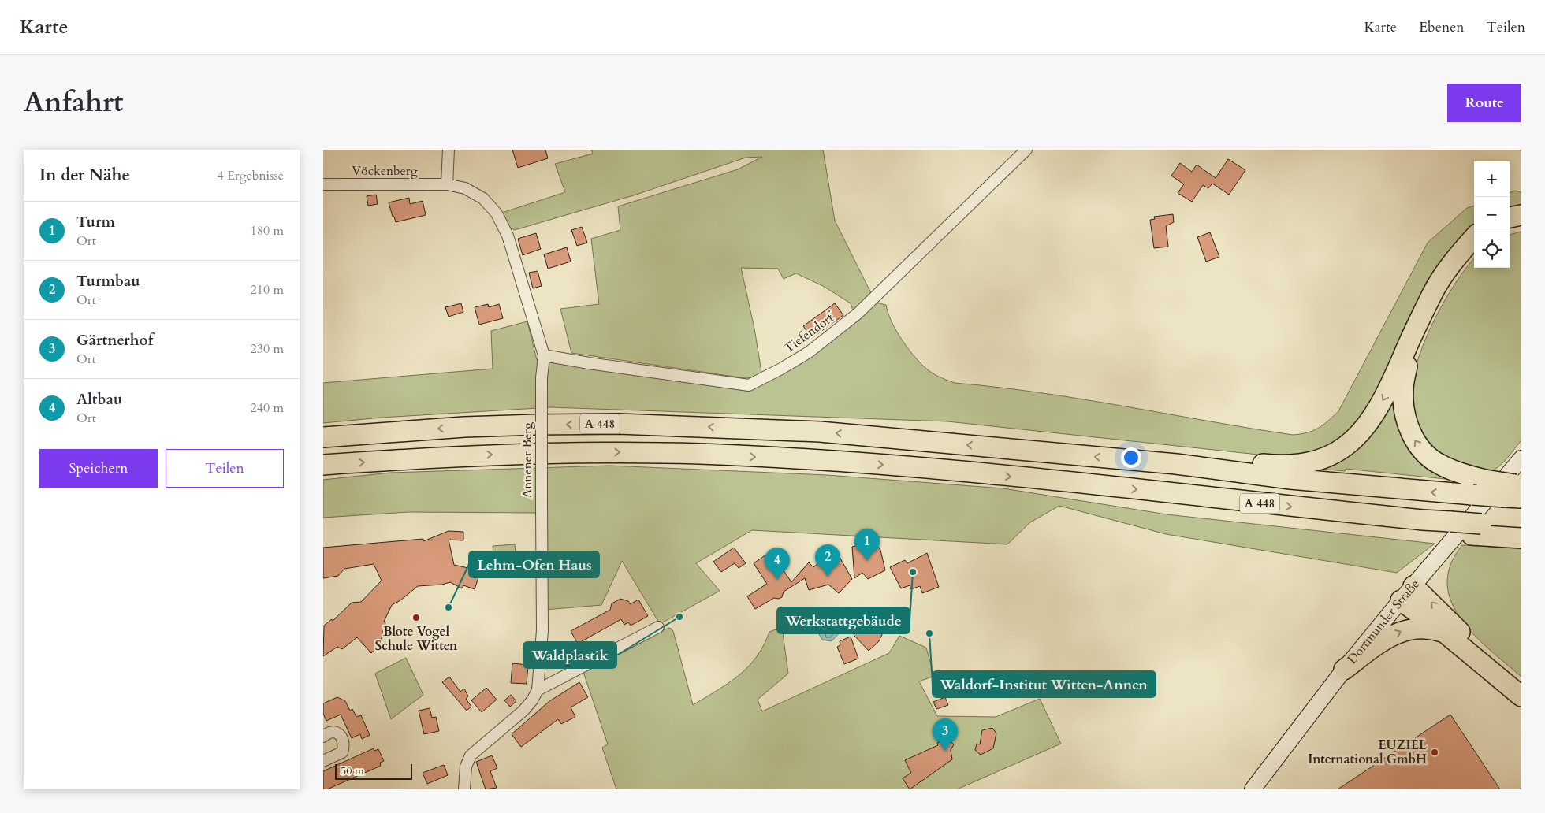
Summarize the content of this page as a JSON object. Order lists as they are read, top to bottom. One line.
{"streets":{"highway":["A 448"],"main road":["Dortmunder Straße"],"street":["Vöckenberg","Tiefendorf","Annener Berg"]},"crossings":[["Vöckenberg","Annener Berg"],["Tiefendorf","Annener Berg"]],"places":["Werkstattgebäude","Lehm-Ofen Haus","Waldplastik","Blote Vogel Schule Witten","Waldorf-Institut Witten-Annen","EUZIEL International GmbH"],"scale_bar":"50 m","page":{"header":"Karte","nav":["Karte","Ebenen","Teilen"],"title":"Anfahrt","buttons":["Route",["Speichern","Teilen"]],"heading":["In der Nähe","4 Ergebnisse"],"map_buttons":["+","−"],"list":[{"mark":"1","name":"Turm","note":"Ort","value":"180 m"},{"mark":"2","name":"Turmbau","note":"Ort","value":"210 m"},{"mark":"3","name":"Gärtnerhof","note":"Ort","value":"230 m"},{"mark":"4","name":"Altbau","note":"Ort","value":"240 m"}],"pins":["1","2","4","3"],"scale":"50 m"}}
